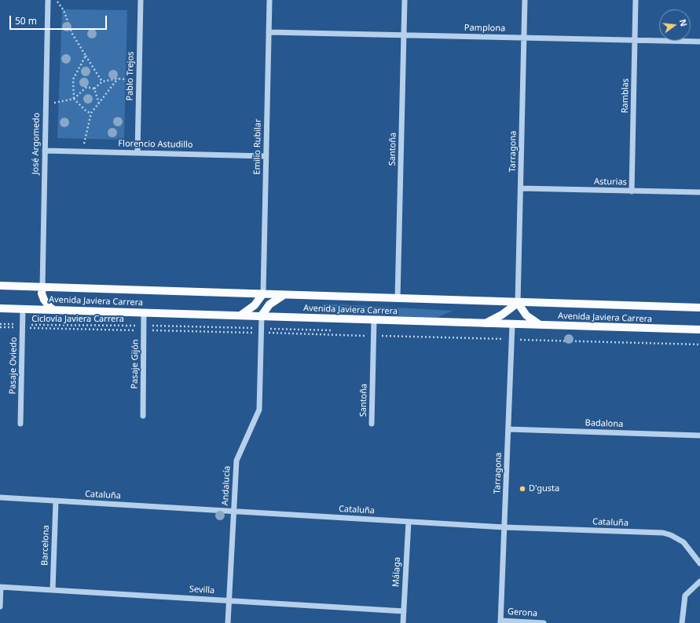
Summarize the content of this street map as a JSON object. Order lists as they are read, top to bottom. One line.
{"streets":{"main road":["Avenida Javiera Carrera"],"street":["Pamplona","Pablo Trejos","Ramblas","José Argomedo","Florencio Astudillo","Emilio Rubilar","Santoña","Tarragona","Asturias","Pasaje Gijón","Pasaje Oviedo","Badalona","Andalucía","Cataluña","Barcelona","Málaga","Sevilla","Gerona"],"path":["Ciclovía Javiera Carrera"]},"crossings":[["Pamplona","Ramblas"],["Pamplona","Emilio Rubilar"],["Pamplona","Santoña"],["Pamplona","Tarragona"],["Pablo Trejos","Florencio Astudillo"],["Ramblas","Asturias"],["José Argomedo","Florencio Astudillo"],["José Argomedo","Avenida Javiera Carrera"],["Florencio Astudillo","Emilio Rubilar"],["Emilio Rubilar","Avenida Javiera Carrera"],["Santoña","Avenida Javiera Carrera"],["Tarragona","Asturias"],["Tarragona","Avenida Javiera Carrera"],["Tarragona","Badalona"],["Tarragona","Cataluña"],["Tarragona","Gerona"],["Avenida Javiera Carrera","Pasaje Gijón"],["Avenida Javiera Carrera","Pasaje Oviedo"],["Avenida Javiera Carrera","Andalucía"],["Ciclovía Javiera Carrera","Pasaje Gijón"],["Ciclovía Javiera Carrera","Pasaje Oviedo"],["Andalucía","Cataluña"],["Andalucía","Sevilla"],["Cataluña","Barcelona"],["Cataluña","Málaga"],["Barcelona","Sevilla"],["Málaga","Sevilla"]],"places":["D'gusta"],"scale_bar":"50 m","north":"right"}
